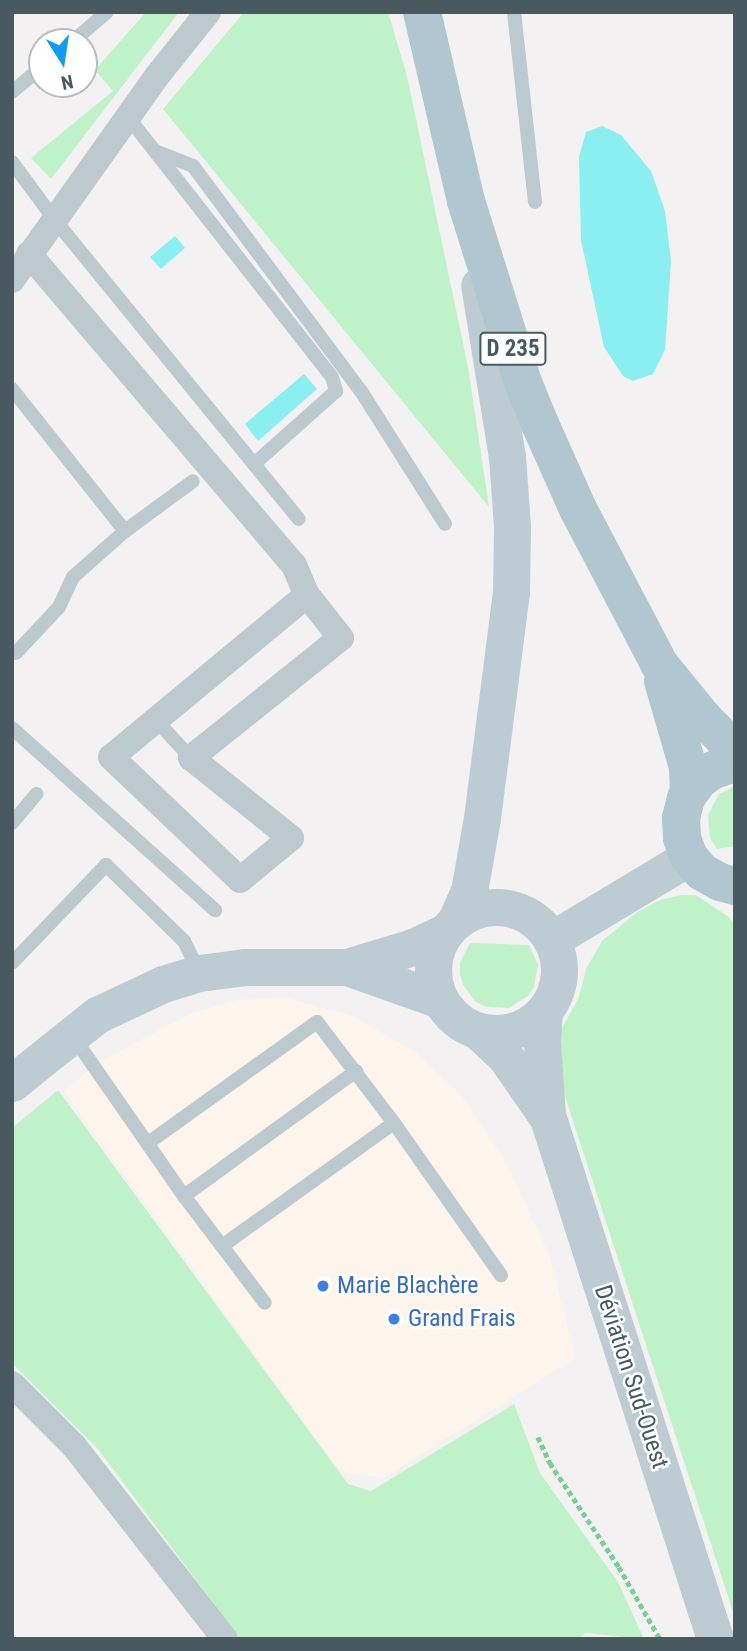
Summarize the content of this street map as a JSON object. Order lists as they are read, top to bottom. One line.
{"streets":{"main road":["D 235","Déviation Sud-Ouest"]},"places":["Marie Blachère","Grand Frais"],"north":"bottom"}
